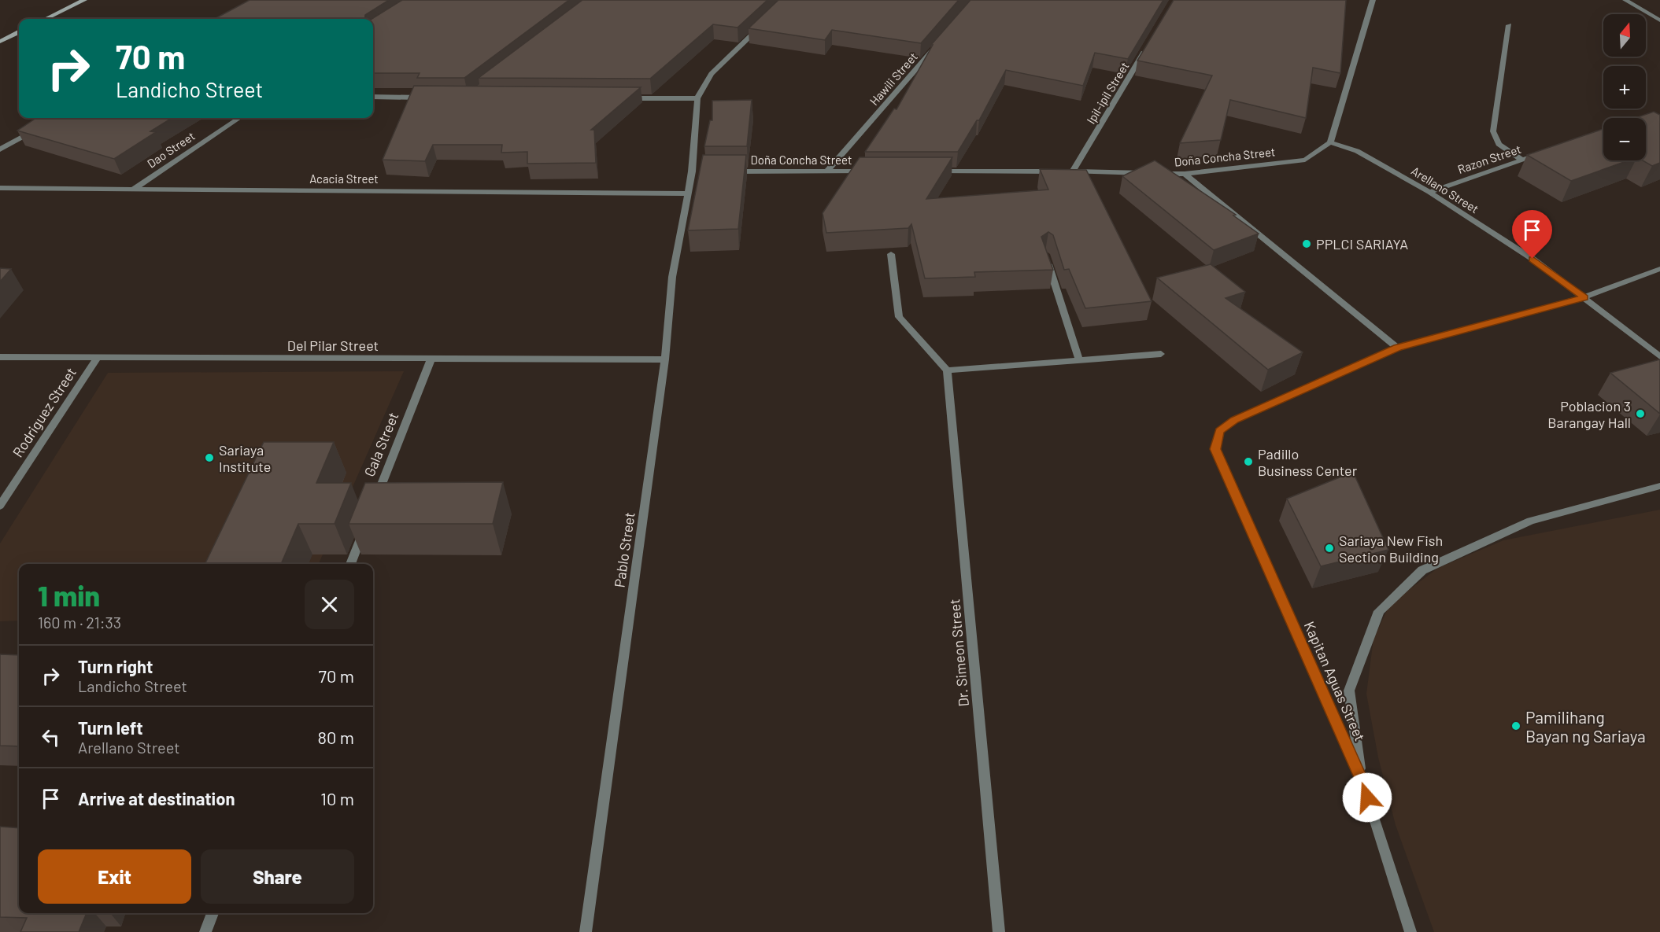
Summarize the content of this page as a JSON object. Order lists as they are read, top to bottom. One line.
{"streets":{"street":["Hawili Street","Ipil-ipil Street","Dao Street","Doña Concha Street","Razon Street","Acacia Street","Arellano Street","Del Pilar Street","Rodriguez Street","Gala Street","Pablo Street","Dr. Simeon Street","Kapitan Aguas Street"]},"crossings":[["Hawili Street","Doña Concha Street"],["Dao Street","Acacia Street"],["Doña Concha Street","Arellano Street"],["Razon Street","Arellano Street"],["Acacia Street","Pablo Street"],["Del Pilar Street","Rodriguez Street"],["Del Pilar Street","Gala Street"],["Del Pilar Street","Pablo Street"]],"places":["PPLCI SARIAYA","Poblacion 3 Barangay Hall","Sariaya Institute","Padillo Business Center","Sariaya New Fish Section Building","Pamilihang Bayan ng Sariaya"],"north":"top","page":{"map_buttons":["+","−"],"turn":["70 m","Landicho Street"],"heading":["1 min","160 m · 21:33"],"list":[{"name":"Turn right","note":"Landicho Street","value":"70 m"},{"name":"Turn left","note":"Arellano Street","value":"80 m"},{"name":"Arrive at destination","value":"10 m"}],"buttons":["Exit","Share"]}}
